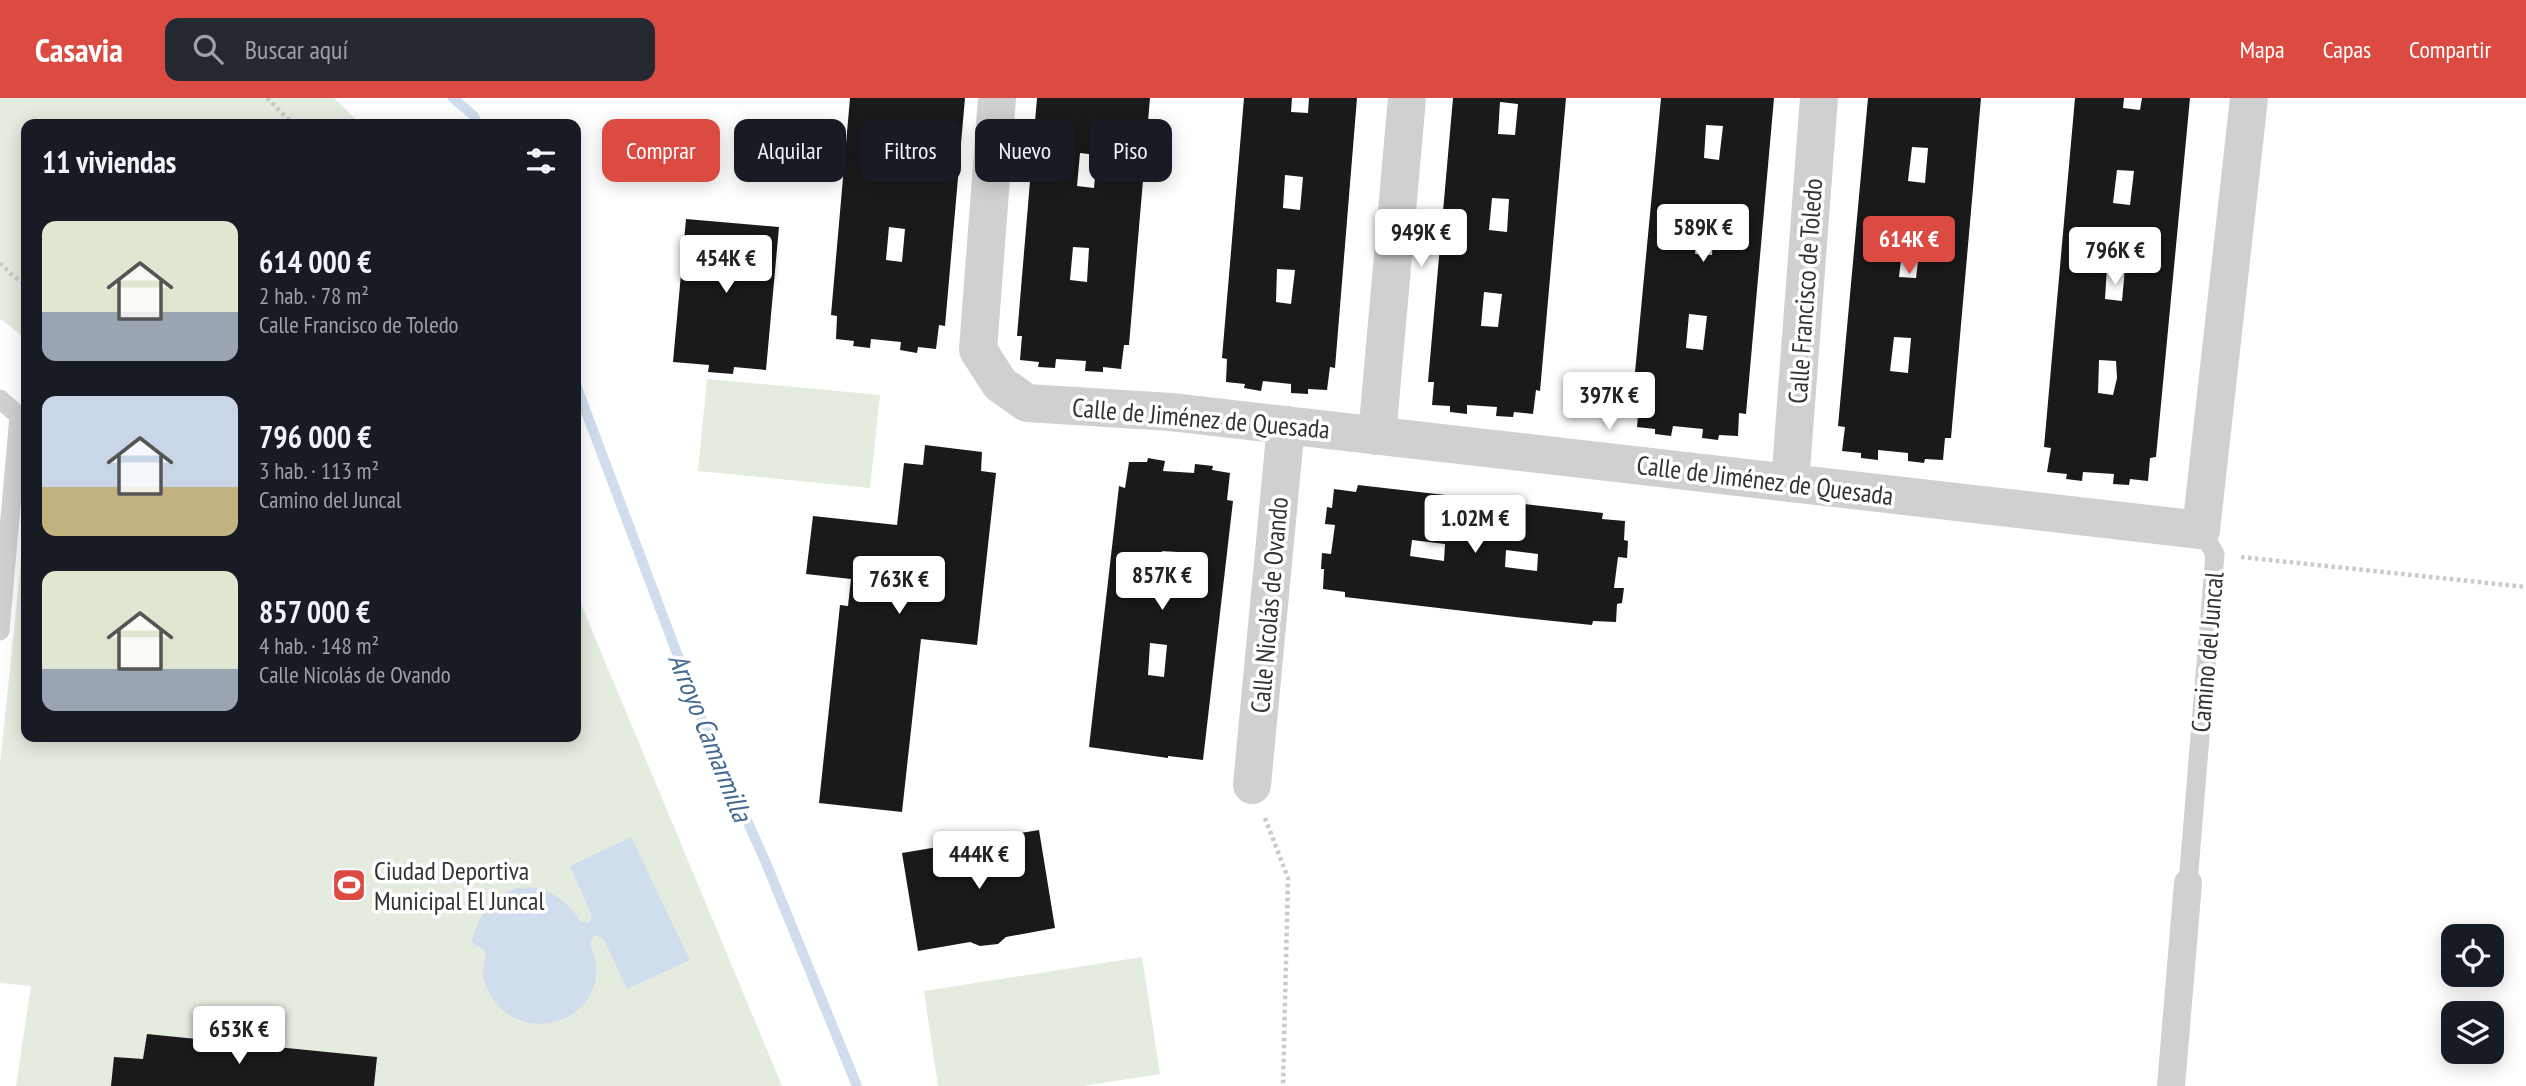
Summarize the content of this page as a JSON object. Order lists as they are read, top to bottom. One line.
{"streets":{"street":["Calle Francisco de Toledo","Calle de Jiménez de Quesada","Calle Nicolás de Ovando","Camino del Juncal"]},"crossings":[["Calle Francisco de Toledo","Calle de Jiménez de Quesada"],["Calle de Jiménez de Quesada","Calle Nicolás de Ovando"],["Calle de Jiménez de Quesada","Camino del Juncal"]],"water":["Arroyo Camarmilla"],"places":{"sports":["Ciudad Deportiva Municipal El Juncal"]},"page":{"header":"Casavia","search":"Buscar aquí","nav":["Mapa","Capas","Compartir"],"chip":["Comprar","Alquilar","Filtros","Nuevo","Piso"],"heading":"11 viviendas","list":[{"name":"614 000 €","note":"2 hab. · 78 m² · Calle Francisco de Toledo"},{"name":"796 000 €","note":"3 hab. · 113 m² · Camino del Juncal"},{"name":"857 000 €","note":"4 hab. · 148 m² · Calle Nicolás de Ovando"}],"price":["589K €","949K €","614K €","796K €","454K €","397K €","1.02M €","857K €","763K €","444K €","653K €"]}}
